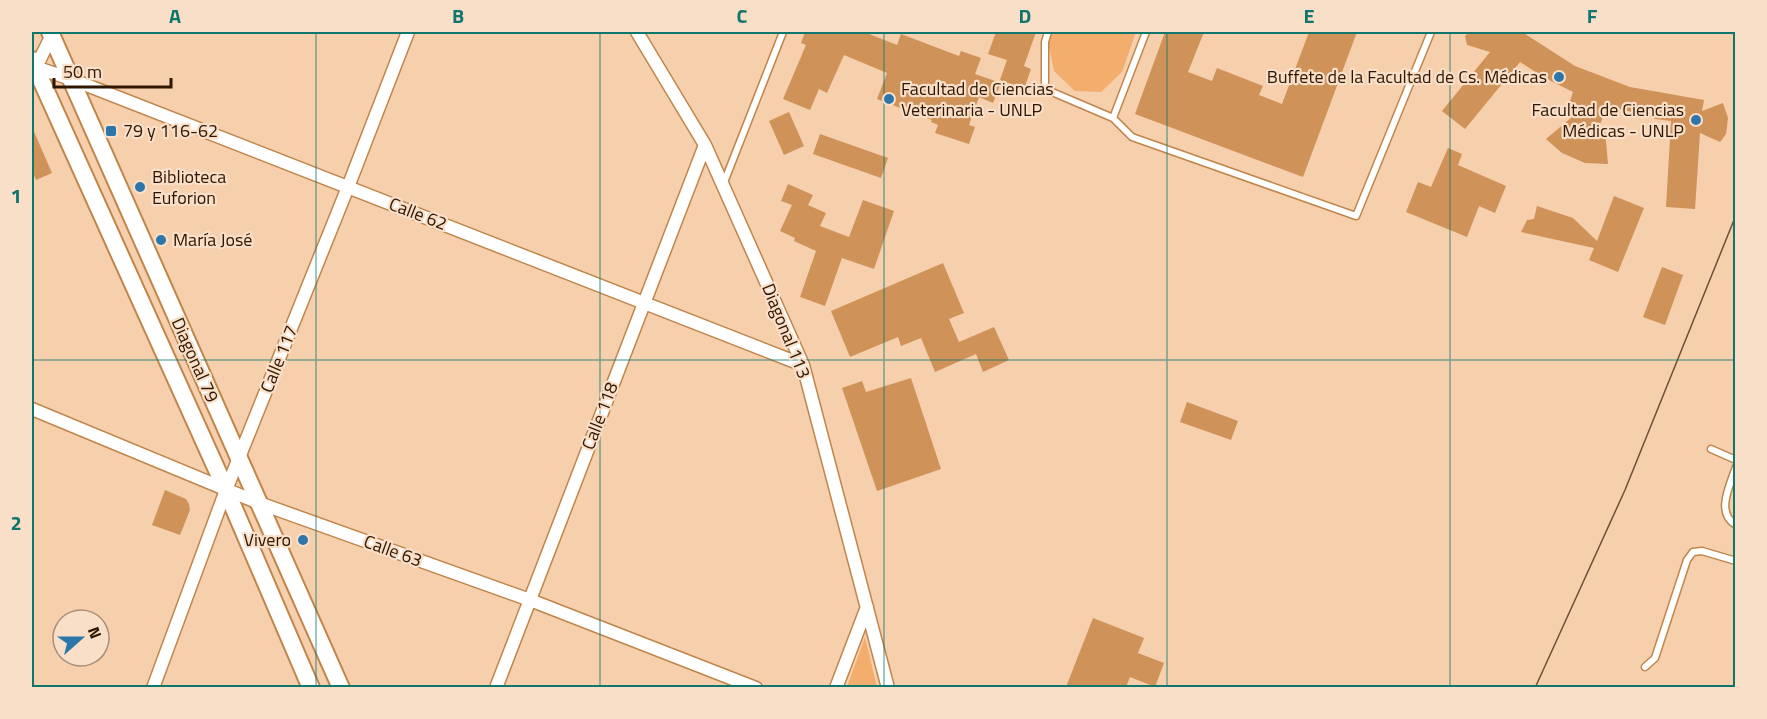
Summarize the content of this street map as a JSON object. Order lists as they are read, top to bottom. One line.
{"streets":{"main road":["Diagonal 79"],"street":["Calle 62","Diagonal 113","Calle 117","Calle 118","Calle 63"]},"crossings":[["Calle 62","Diagonal 113"],["Calle 62","Calle 117"],["Calle 62","Diagonal 79"],["Calle 62","Calle 118"],["Diagonal 113","Calle 118"],["Calle 117","Diagonal 79"],["Calle 117","Calle 63"],["Diagonal 79","Calle 63"],["Calle 118","Calle 63"]],"places":{"other":["Buffete de la Facultad de Cs. Médicas","Facultad de Ciencias Veterinaria - UNLP","Facultad de Ciencias Médicas - UNLP","Biblioteca Euforion","María José","Vivero"],"transit":["79 y 116-62"]},"scale_bar":"50 m","north":"right","grid":{"columns":["A","B","C","D","E","F"],"rows":["1","2"]}}
